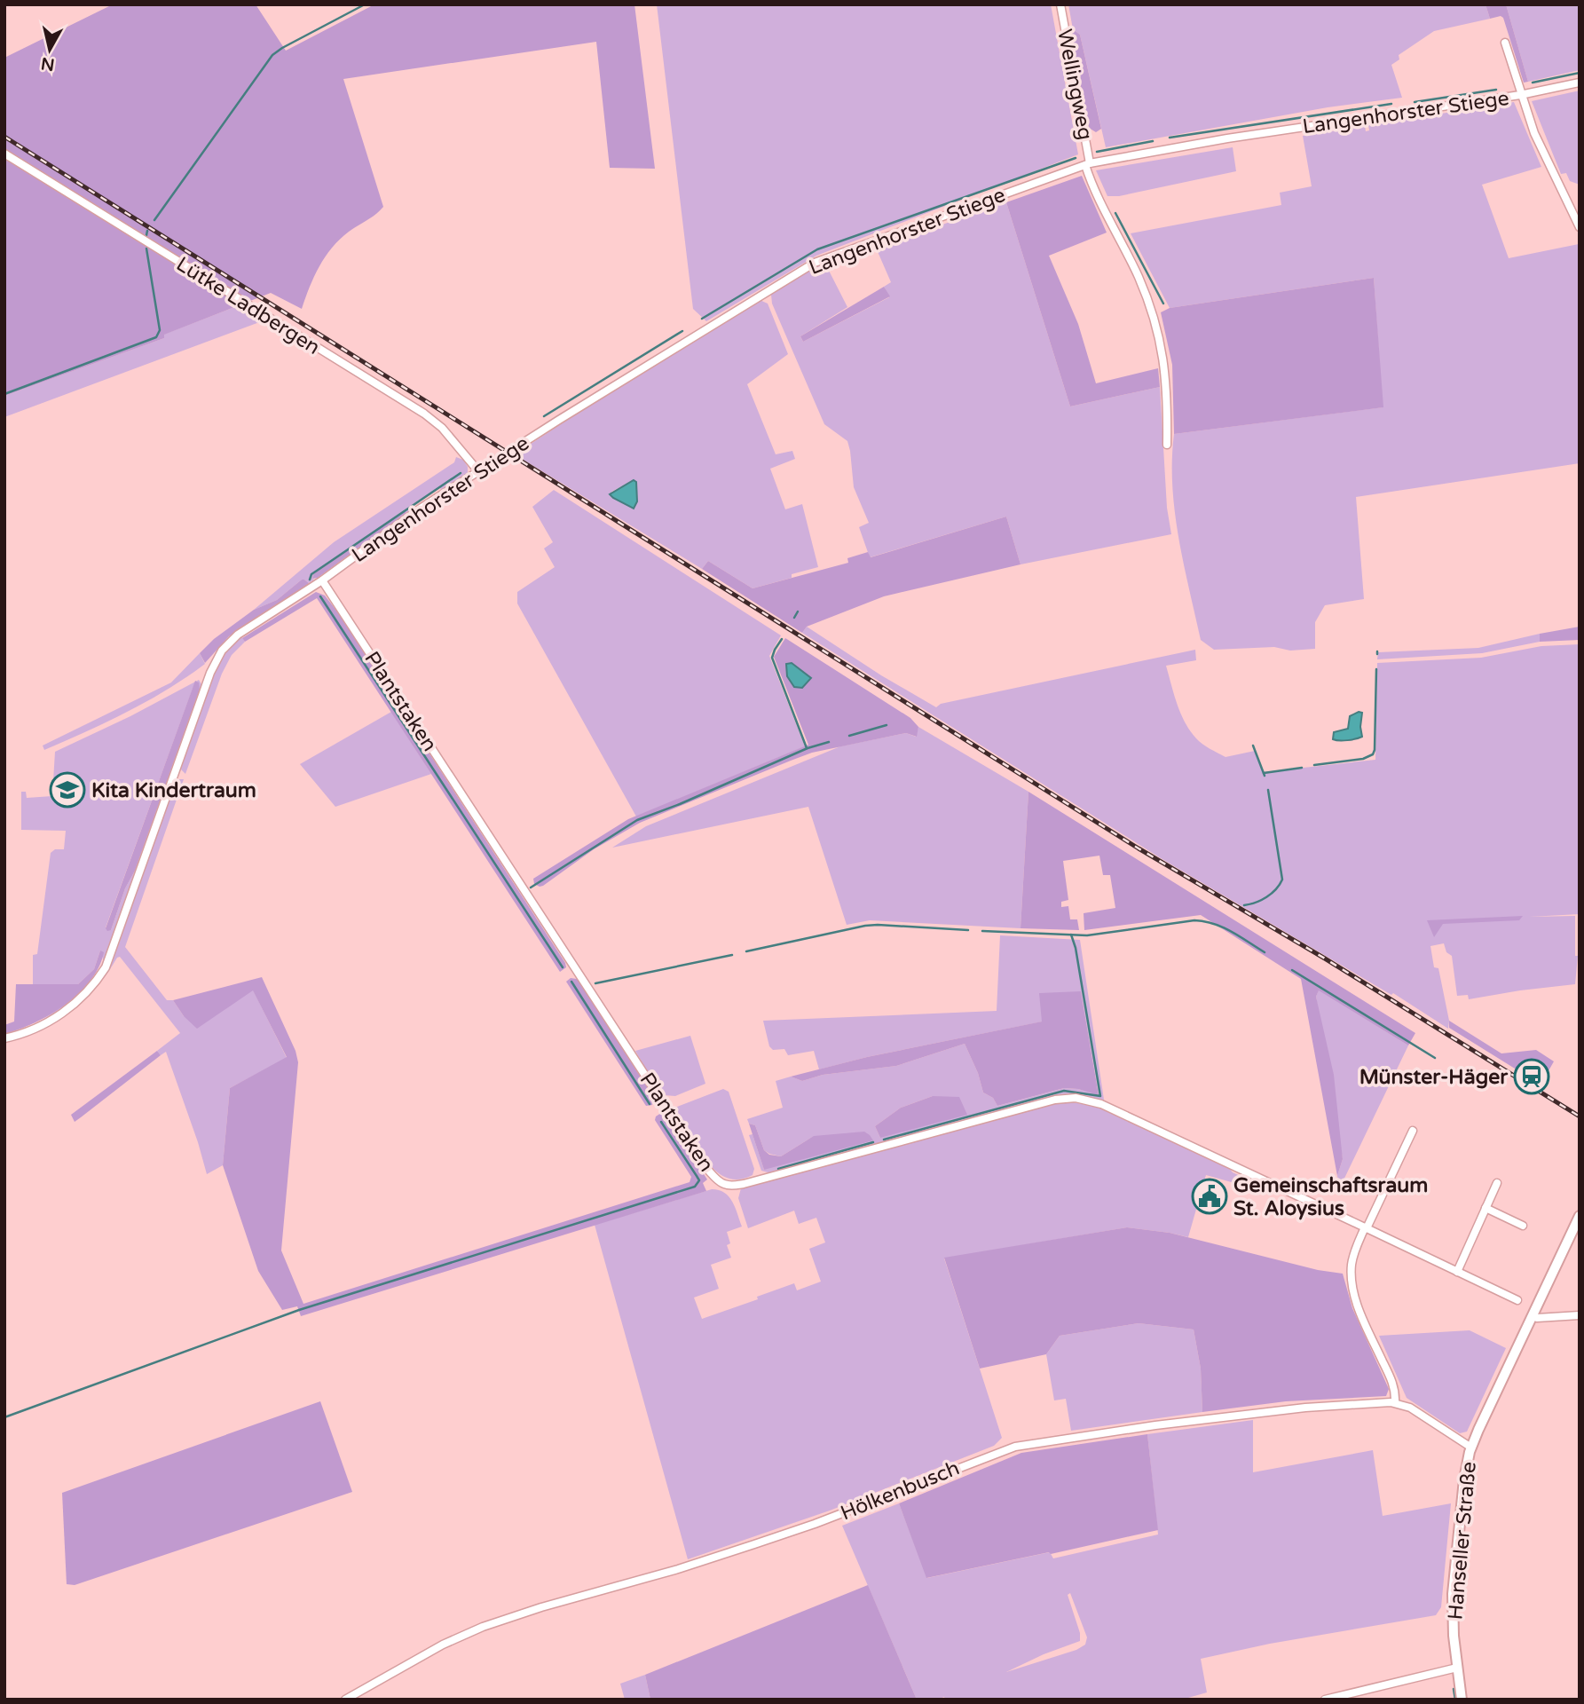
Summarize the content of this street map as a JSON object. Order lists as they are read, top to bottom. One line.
{"streets":{"main road":["Hanseller Straße"],"street":["Wellingweg","Langenhorster Stiege","Lütke Ladbergen","Plantstaken","Hölkenbusch"]},"crossings":[["Wellingweg","Langenhorster Stiege"],["Langenhorster Stiege","Lütke Ladbergen"],["Langenhorster Stiege","Plantstaken"],["Hölkenbusch","Hanseller Straße"]],"places":{"school or university":["Kita Kindertraum"],"station":["Münster-Häger"],"public building":["Gemeinschaftsraum St. Aloysius"]},"north":"bottom"}
